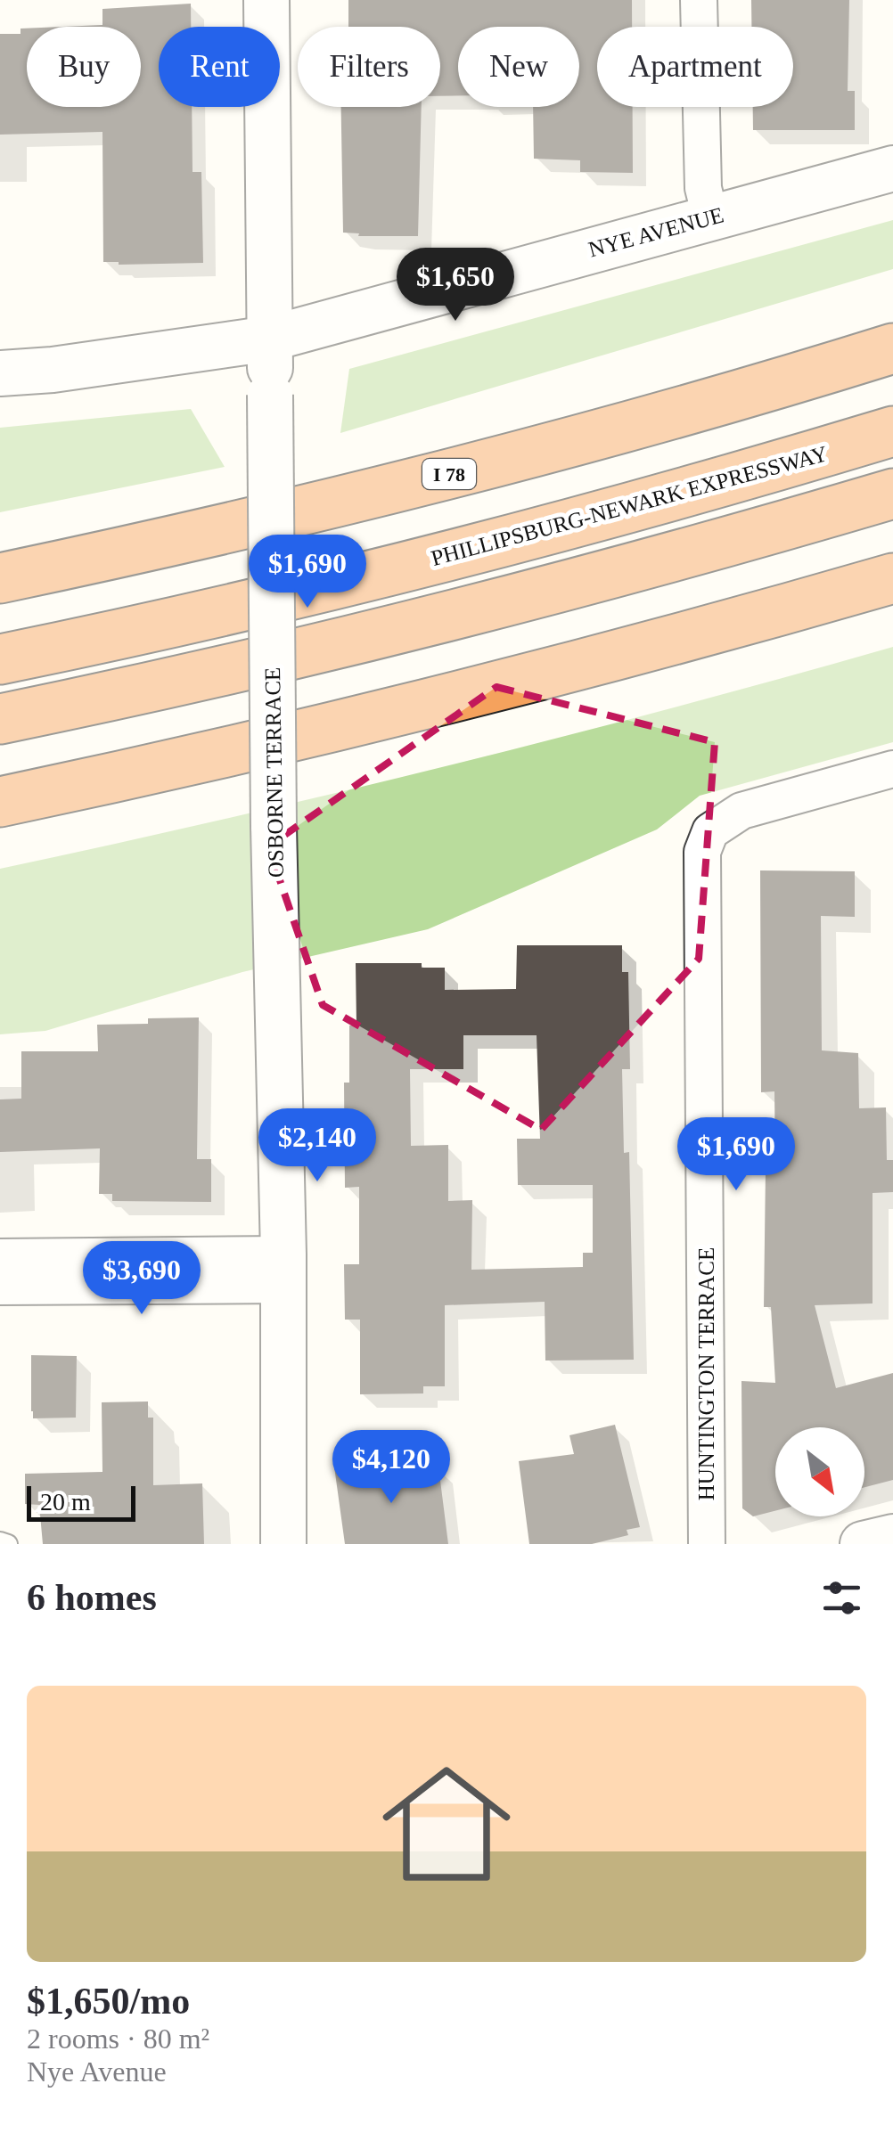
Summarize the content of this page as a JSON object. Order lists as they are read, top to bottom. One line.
{"streets":{"highway":["I 78","PHILLIPSBURG-NEWARK EXPRESSWAY"],"street":["NYE AVENUE","OSBORNE TERRACE","HUNTINGTON TERRACE"]},"crossings":[["NYE AVENUE","OSBORNE TERRACE"]],"scale_bar":"20 m","north":"bottom right","page":{"chip":["Buy","Rent","Filters","New","Apartment"],"price":["$1,650","$1,690","$2,140","$1,690","$3,690","$4,120"],"scale":"20 m","heading":"6 homes","list":[{"name":"$1,650/mo","note":"2 rooms · 80 m² · Nye Avenue"}]}}
